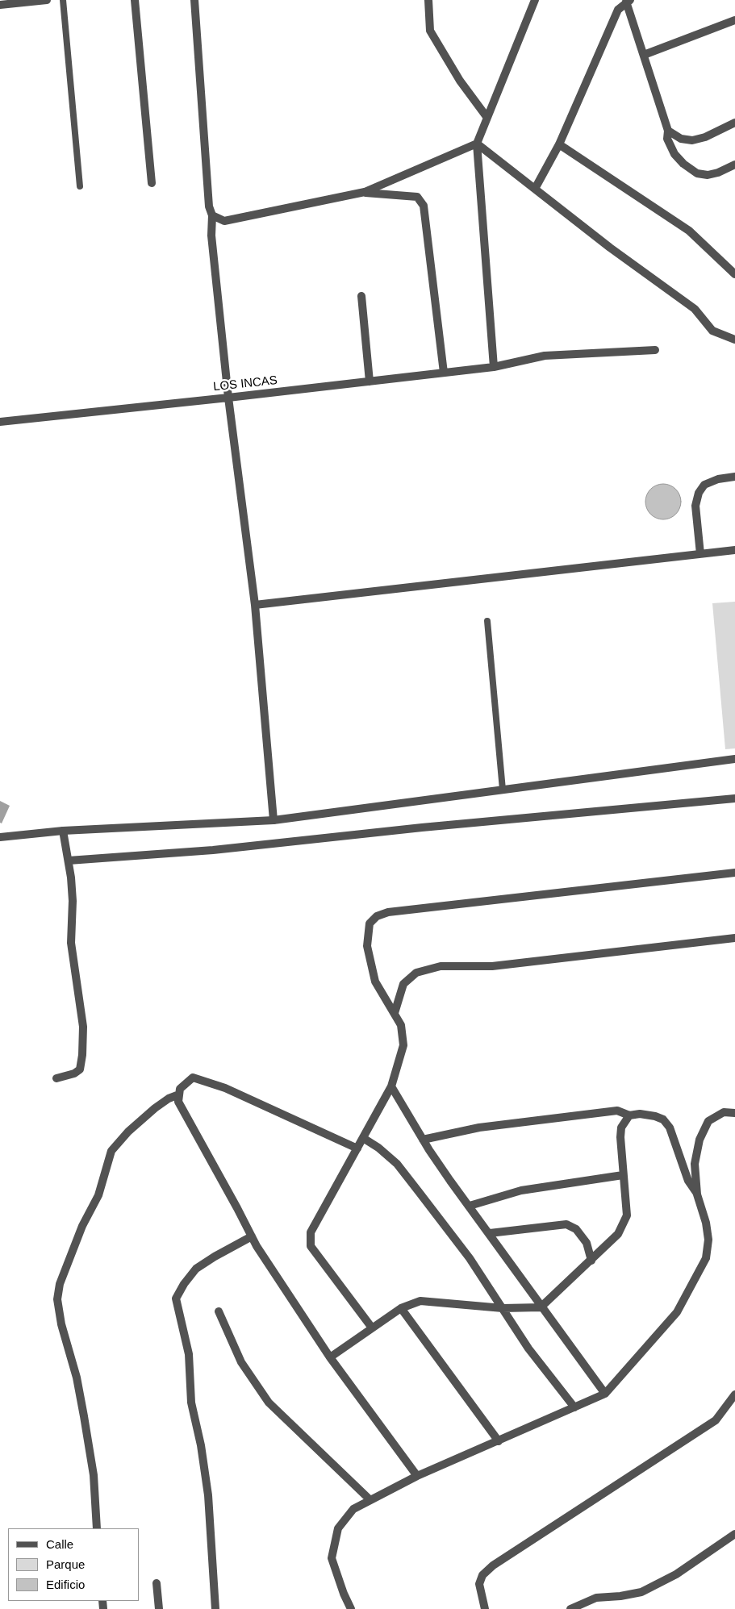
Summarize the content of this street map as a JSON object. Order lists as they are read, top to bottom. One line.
{"streets":{"street":["LOS INCAS"]},"legend":["Calle","Parque","Edificio"]}
